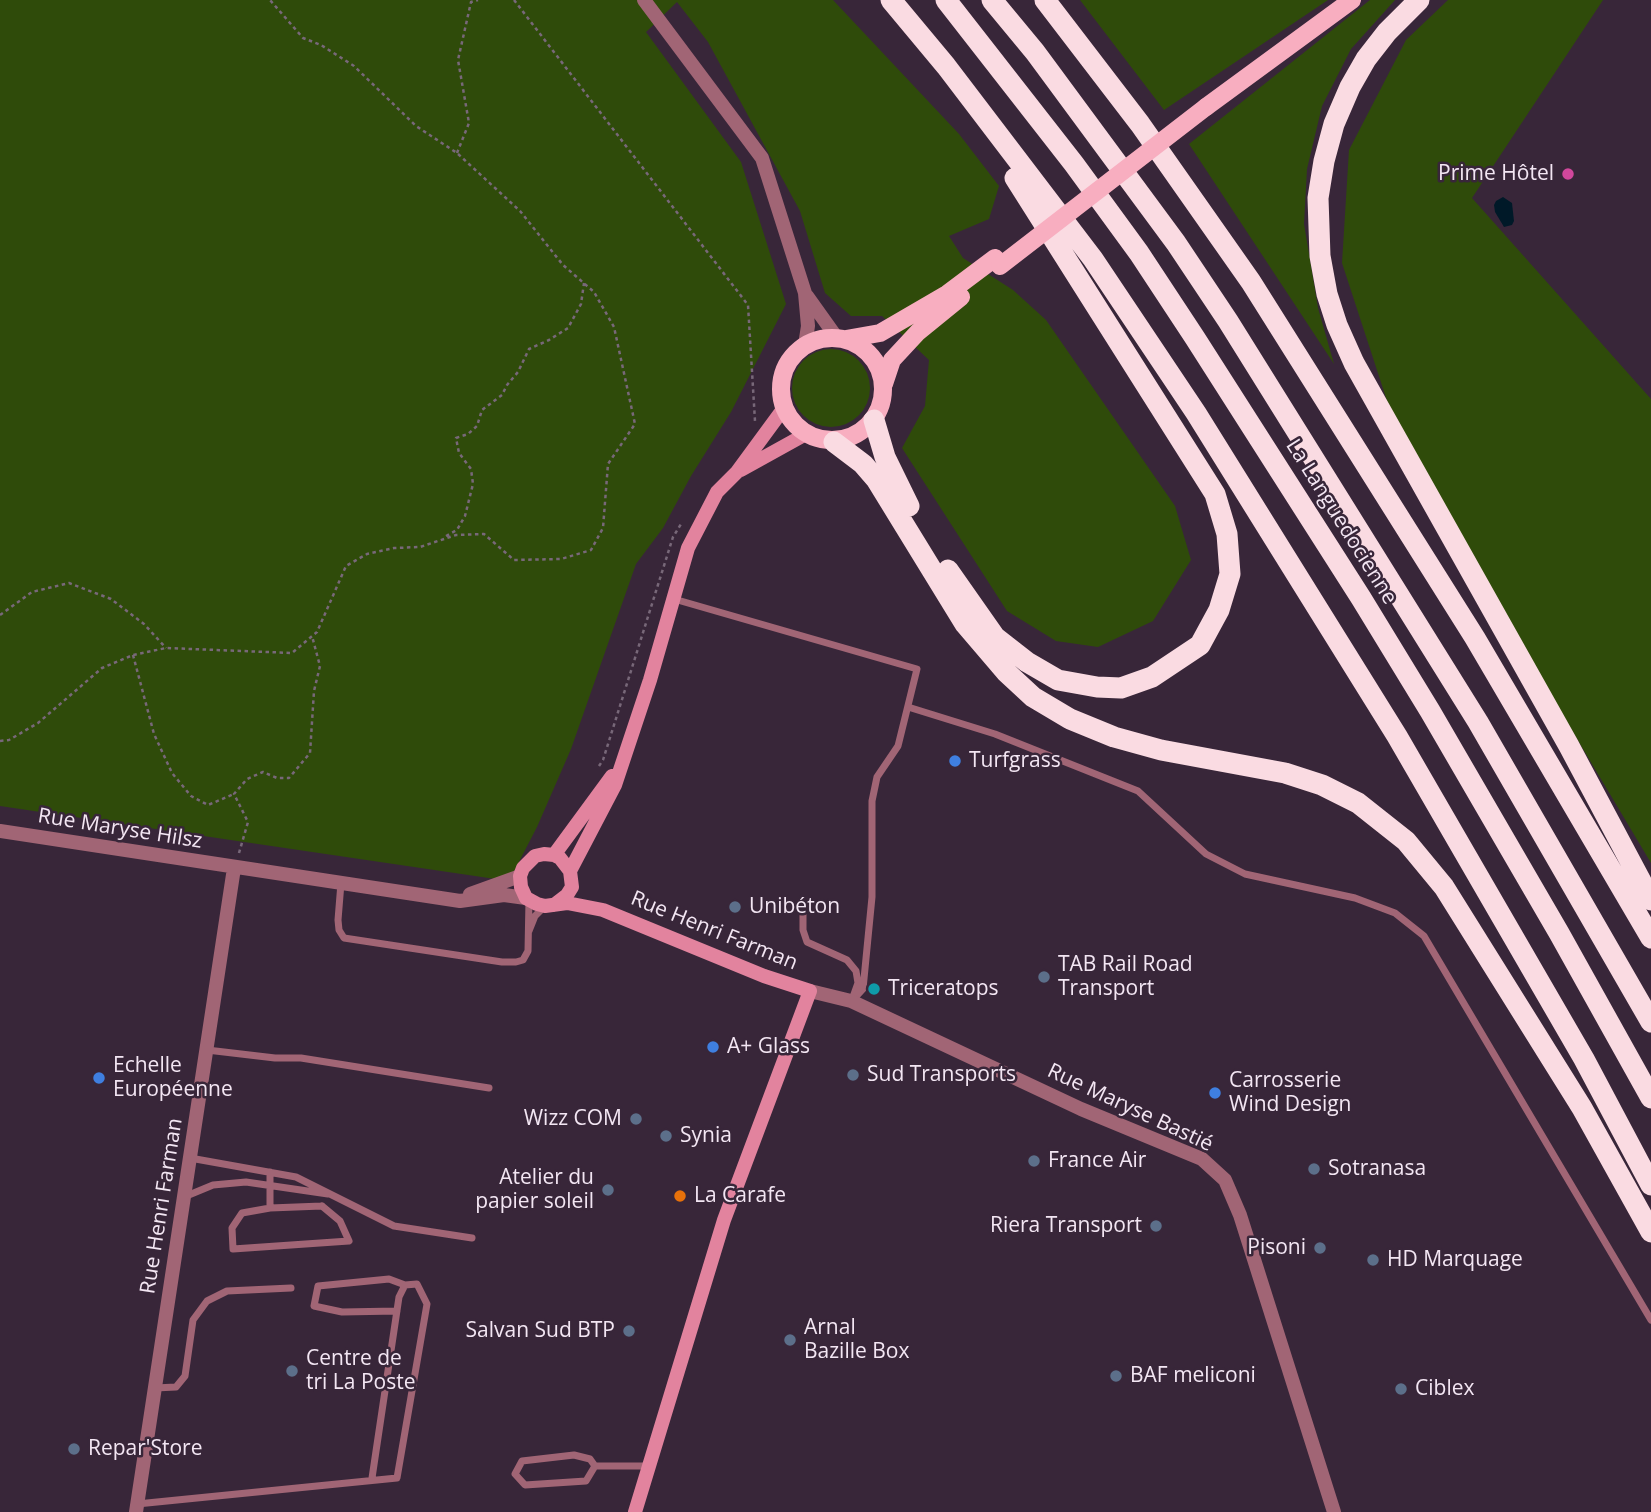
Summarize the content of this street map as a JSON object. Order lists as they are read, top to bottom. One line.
{"streets":{"highway":["La Languedocienne"],"street":["Rue Maryse Hilsz","Rue Henri Farman","Rue Maryse Bastié"]},"crossings":[["Rue Maryse Hilsz","Rue Henri Farman"],["Rue Henri Farman","Rue Maryse Bastié"]],"places":["Prime Hôtel","Turfgrass","Unibéton","TAB Rail Road Transport","Triceratops","A+ Glass","Sud Transports","Echelle Européenne","Carrosserie Wind Design","Wizz COM","Synia","France Air","Sotranasa","Atelier du papier soleil","La Carafe","Riera Transport","Pisoni","HD Marquage","Salvan Sud BTP","Arnal Bazille Box","Centre de tri La Poste","BAF meliconi","Ciblex","Repar'Store"]}
